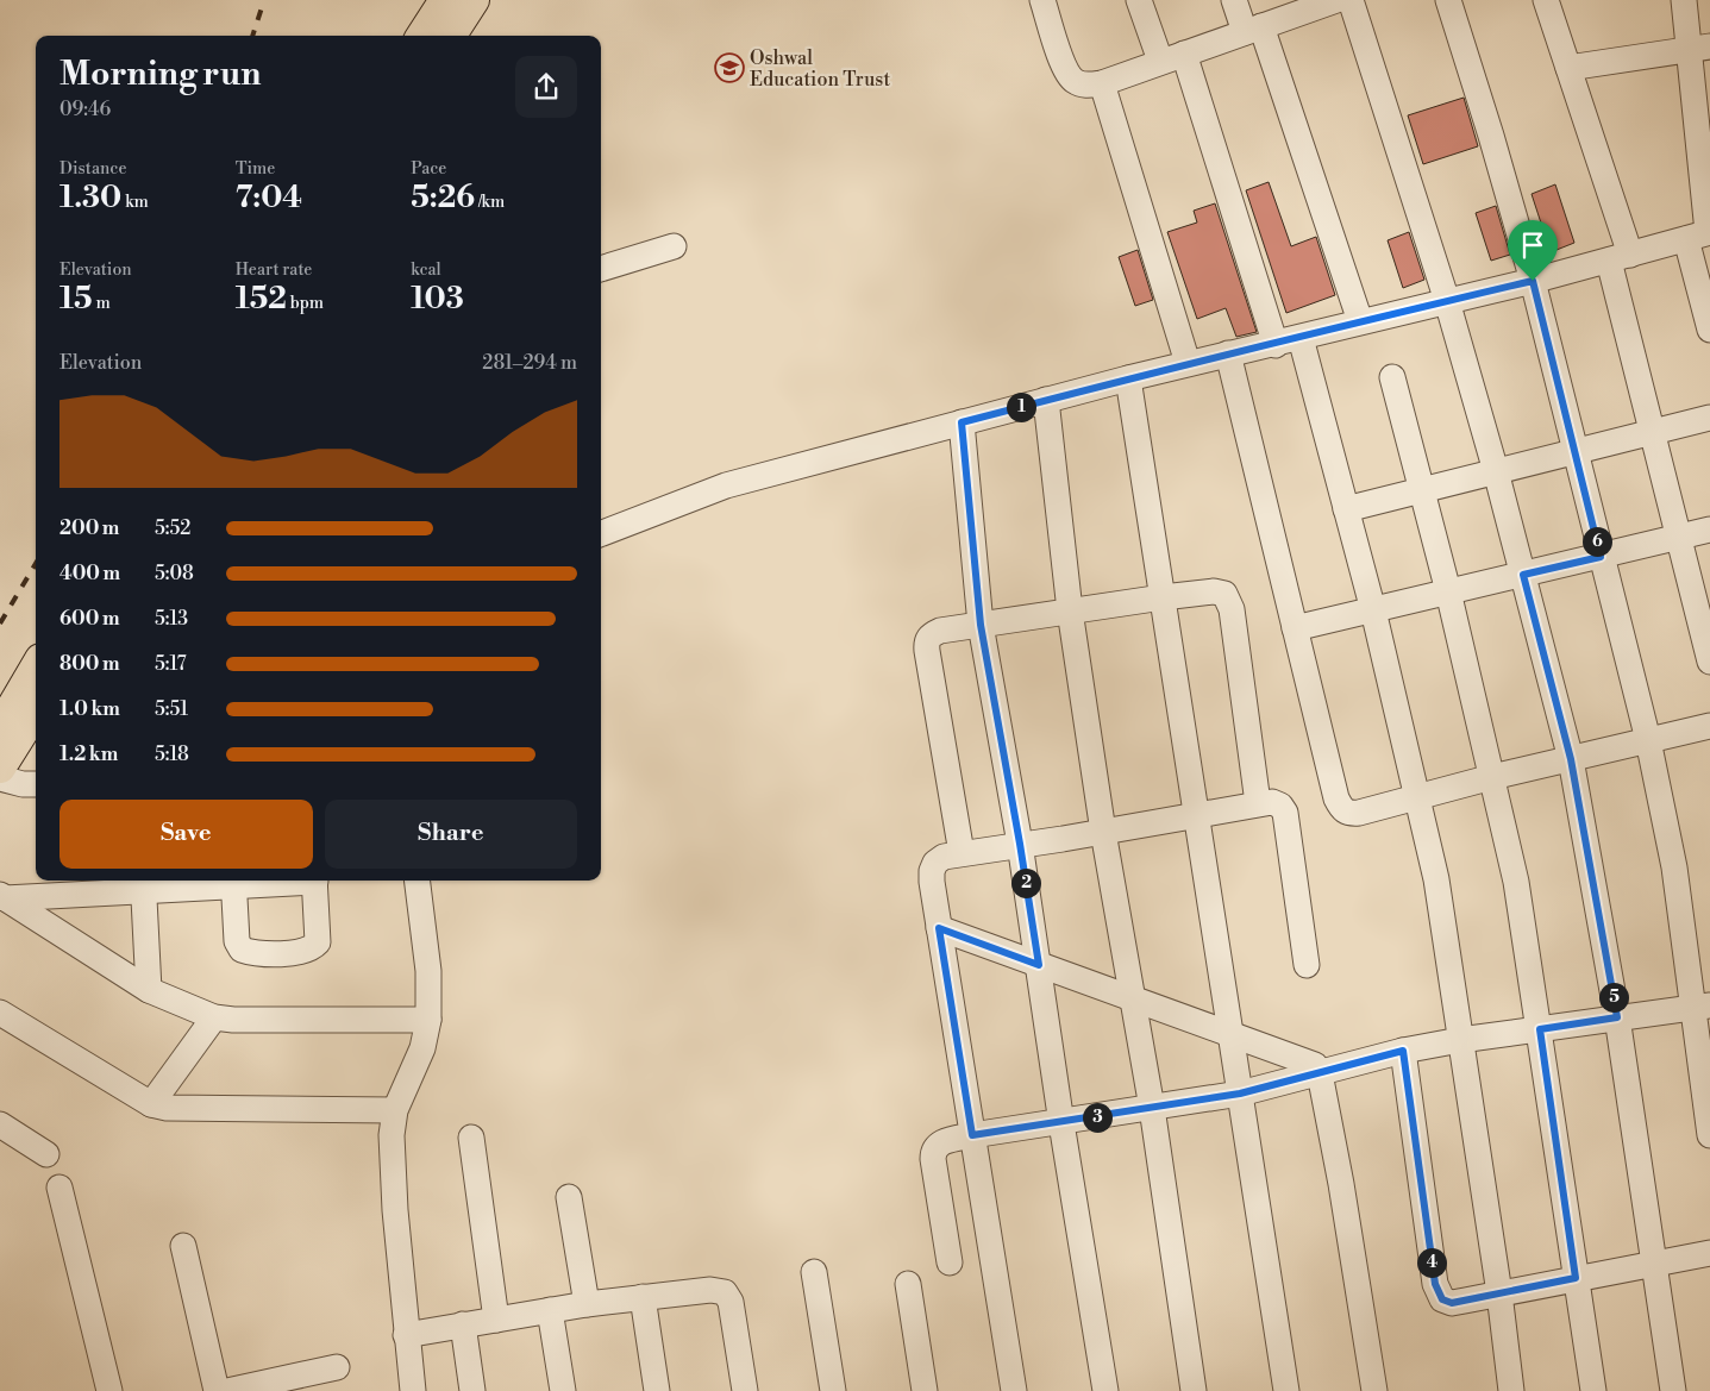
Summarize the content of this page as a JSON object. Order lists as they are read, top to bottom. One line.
{"places":{"school or university":["Oshwal Education Trust"]},"page":{"heading":["Morning run","09:46"],"stats":[["Distance","1.30 km"],["Time","7:04"],["Pace","5:26 /km"],["Elevation","15 m"],["Heart rate","152 bpm"],["kcal","103"]],"chart":["Elevation","281–294 m"],"pins":["1","6","2","5","3","4"],"list":[{"name":"200 m","note":"5:52"},{"name":"400 m","note":"5:08"},{"name":"600 m","note":"5:13"},{"name":"800 m","note":"5:17"},{"name":"1.0 km","note":"5:51"},{"name":"1.2 km","note":"5:18"}],"buttons":["Save","Share"]}}
